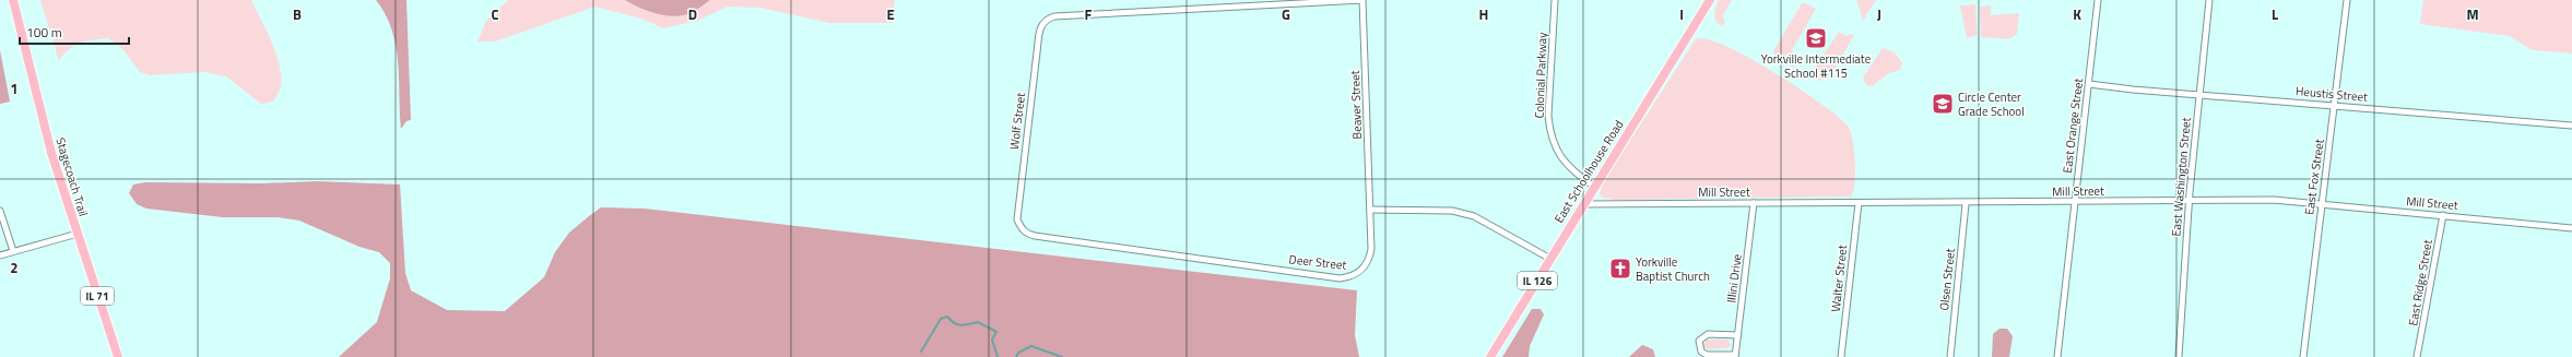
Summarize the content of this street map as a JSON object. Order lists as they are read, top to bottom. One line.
{"streets":{"main road":["East Schoolhouse Road","Stagecoach Trail","IL 126","IL 71"],"street":["Colonial Parkway","Heustis Street","Beaver Street","Wolf Street","East Orange Street","East Washington Street","East Fox Street","Mill Street","Deer Street","Illini Drive","Walter Street","Olsen Street","East Ridge Street"]},"crossings":[["Colonial Parkway","East Schoolhouse Road"],["Heustis Street","East Orange Street"],["Heustis Street","East Washington Street"],["Heustis Street","East Fox Street"],["Beaver Street","Wolf Street"],["Beaver Street","Deer Street"],["Wolf Street","Deer Street"],["East Orange Street","Mill Street"],["East Schoolhouse Road","Mill Street"],["East Washington Street","Mill Street"],["East Fox Street","Mill Street"],["Mill Street","Illini Drive"],["Mill Street","Walter Street"],["Mill Street","Olsen Street"],["Mill Street","East Ridge Street"]],"places":{"school or university":["Yorkville Intermediate School #115","Circle Center Grade School"],"church":["Yorkville Baptist Church"]},"scale_bar":"100 m","grid":{"columns":["B","C","D","E","F","G","H","I","J","K","L","M"],"rows":["1","2"]}}
